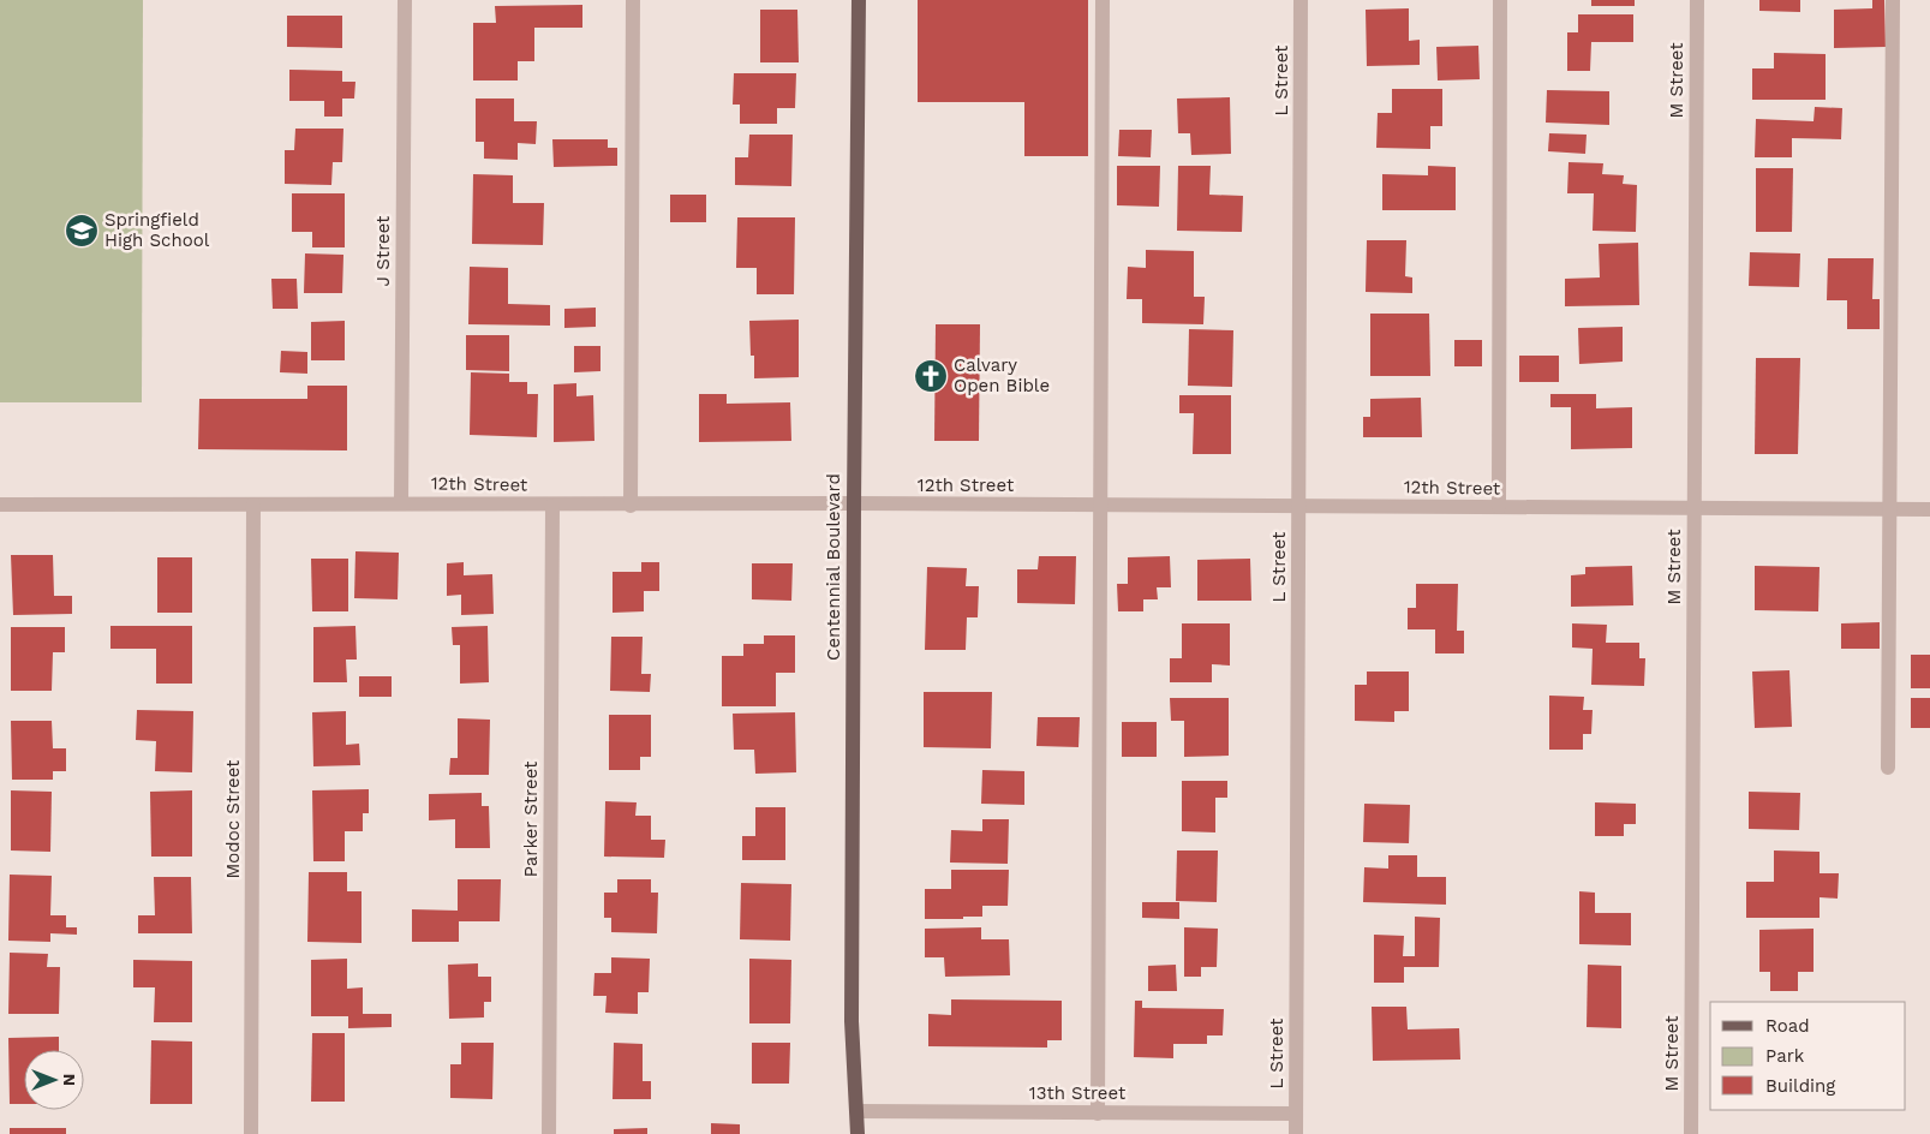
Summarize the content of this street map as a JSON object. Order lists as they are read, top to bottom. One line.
{"streets":{"main road":["Centennial Boulevard"],"street":["L Street","M Street","J Street","12th Street","Modoc Street","Parker Street","13th Street"]},"crossings":[["L Street","12th Street"],["L Street","13th Street"],["M Street","12th Street"],["J Street","12th Street"],["12th Street","Centennial Boulevard"],["12th Street","Modoc Street"],["12th Street","Parker Street"],["Centennial Boulevard","13th Street"]],"places":{"school or university":["Springfield High School"],"church":["Calvary Open Bible"]},"legend":["Road","Park","Building"],"north":"right"}
